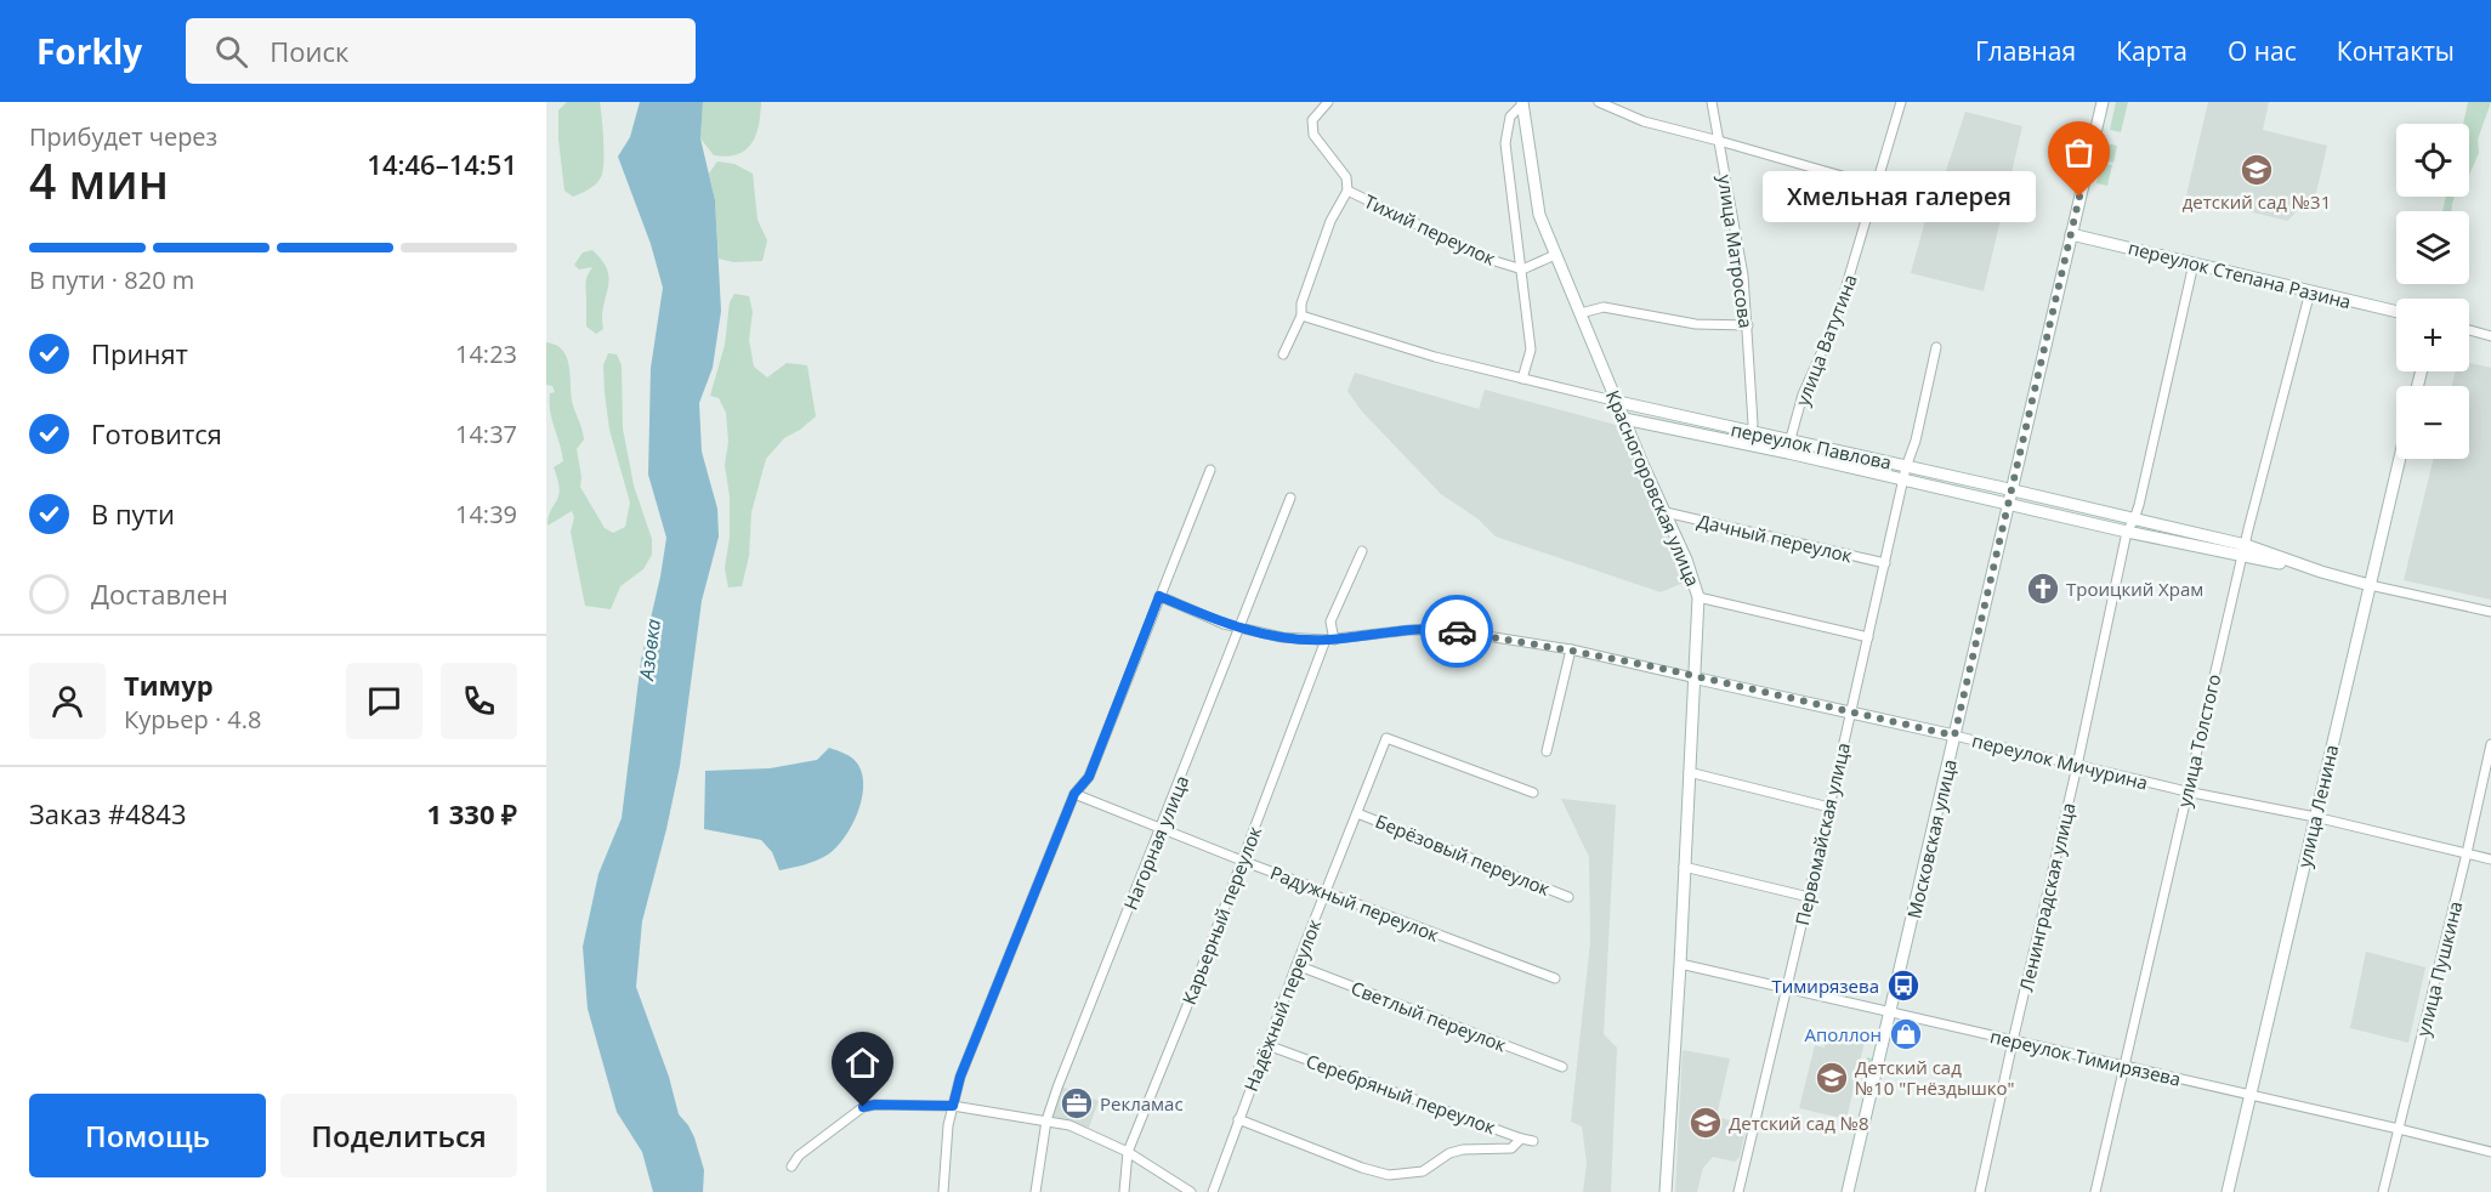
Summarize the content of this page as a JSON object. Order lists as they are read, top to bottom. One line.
{"streets":{"street":["Тихий переулок","улица Матросова","переулок Степана Разина","улица Ватутина","переулок Павлова","Красногоровская улица","Дачный переулок","улица Толстого","переулок Мичурина","улица Ленина","Первомайская улица","Московская улица","Нагорная улица","Берёзовый переулок","Ленинградская улица","Радужный переулок","Карьерный переулок","улица Пушкина","Надёжный переулок","Светлый переулок","переулок Тимирязева","Серебряный переулок"]},"crossings":[["Тихий переулок","Красногоровская улица"],["улица Матросова","переулок Павлова"],["переулок Степана Разина","улица Толстого"],["переулок Степана Разина","Московская улица"],["переулок Степана Разина","Ленинградская улица"],["улица Ватутина","переулок Павлова"],["переулок Павлова","Красногоровская улица"],["переулок Павлова","улица Толстого"],["переулок Павлова","улица Ленина"],["переулок Павлова","Первомайская улица"],["переулок Павлова","Московская улица"],["переулок Павлова","Ленинградская улица"],["Красногоровская улица","Дачный переулок"],["Красногоровская улица","переулок Мичурина"],["Красногоровская улица","переулок Тимирязева"],["Дачный переулок","Первомайская улица"],["улица Толстого","переулок Мичурина"],["улица Толстого","переулок Тимирязева"],["переулок Мичурина","улица Ленина"],["переулок Мичурина","Первомайская улица"],["переулок Мичурина","Московская улица"],["переулок Мичурина","Нагорная улица"],["переулок Мичурина","Ленинградская улица"],["переулок Мичурина","Карьерный переулок"],["переулок Мичурина","улица Пушкина"],["улица Ленина","переулок Тимирязева"],["Первомайская улица","переулок Тимирязева"],["Московская улица","переулок Тимирязева"],["Нагорная улица","Радужный переулок"],["Берёзовый переулок","Надёжный переулок"],["Ленинградская улица","переулок Тимирязева"],["Радужный переулок","Карьерный переулок"],["Радужный переулок","Надёжный переулок"],["улица Пушкина","переулок Тимирязева"],["Надёжный переулок","Светлый переулок"],["Надёжный переулок","Серебряный переулок"]],"water":["Азовка"],"places":{"school or university":["детский сад №31","Детский сад №10 \"Гнёздышко\"","Детский сад №8"],"other":["Хмельная галерея"],"church":["Троицкий Храм"],"bus stop":["Тимирязева"],"shop":["Аполлон"],"office":["Рекламас"]},"page":{"header":"Forkly","search":"Поиск","nav":["Главная","Карта","О нас","Контакты"],"heading":["4 мин","Прибудет через","14:46–14:51"],"panel":["Тимур","Курьер · 4.8","Заказ #4843","1 330 ₽"],"map_buttons":["+","−"],"bubble":"Хмельная галерея","bar":"В пути · 820 m","list":[["Принят","14:23"],["Готовится","14:37"],["В пути","14:39"],"Доставлен"],"buttons":["Помощь","Поделиться"]}}
